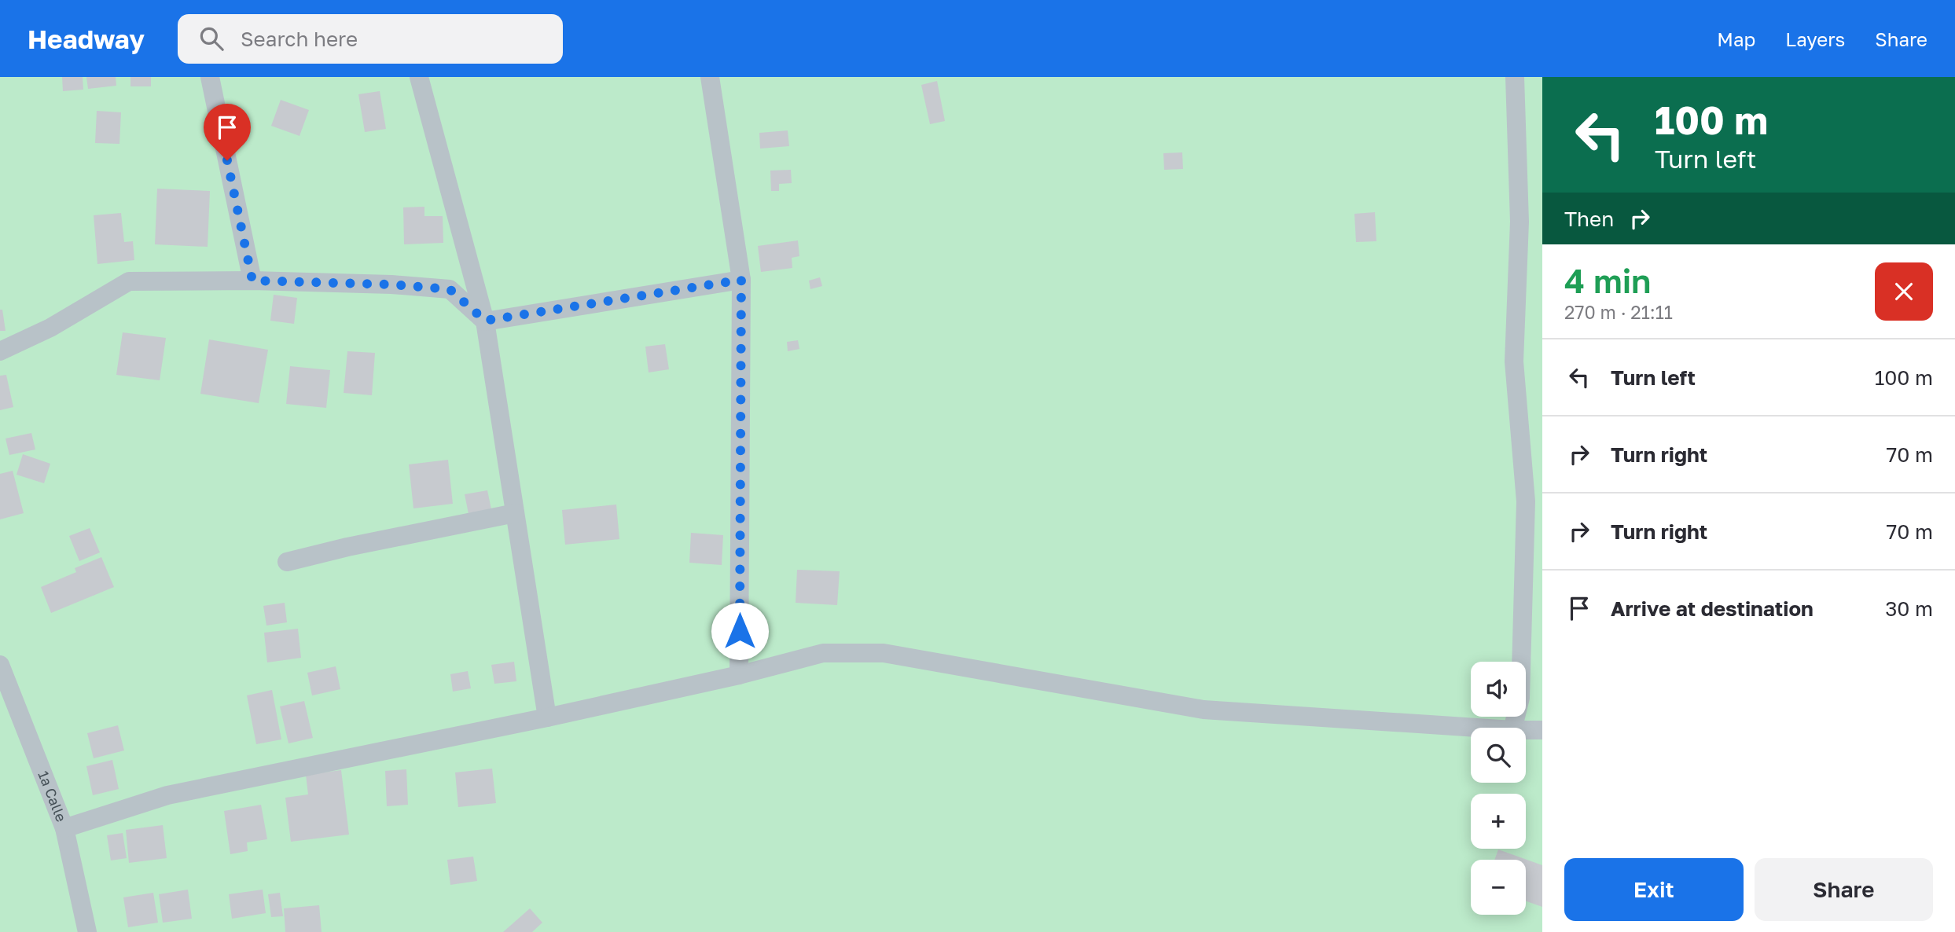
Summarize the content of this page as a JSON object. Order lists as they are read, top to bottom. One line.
{"streets":{"street":["1a Calle"]},"page":{"header":"Headway","search":"Search here","nav":["Map","Layers","Share"],"turn":["100 m","Turn left"],"then":"Then","heading":["4 min","270 m · 21:11"],"list":[{"name":"Turn left","value":"100 m"},{"name":"Turn right","value":"70 m"},{"name":"Turn right","value":"70 m"},{"name":"Arrive at destination","value":"30 m"}],"map_buttons":["+","−"],"buttons":["Exit","Share"]}}
